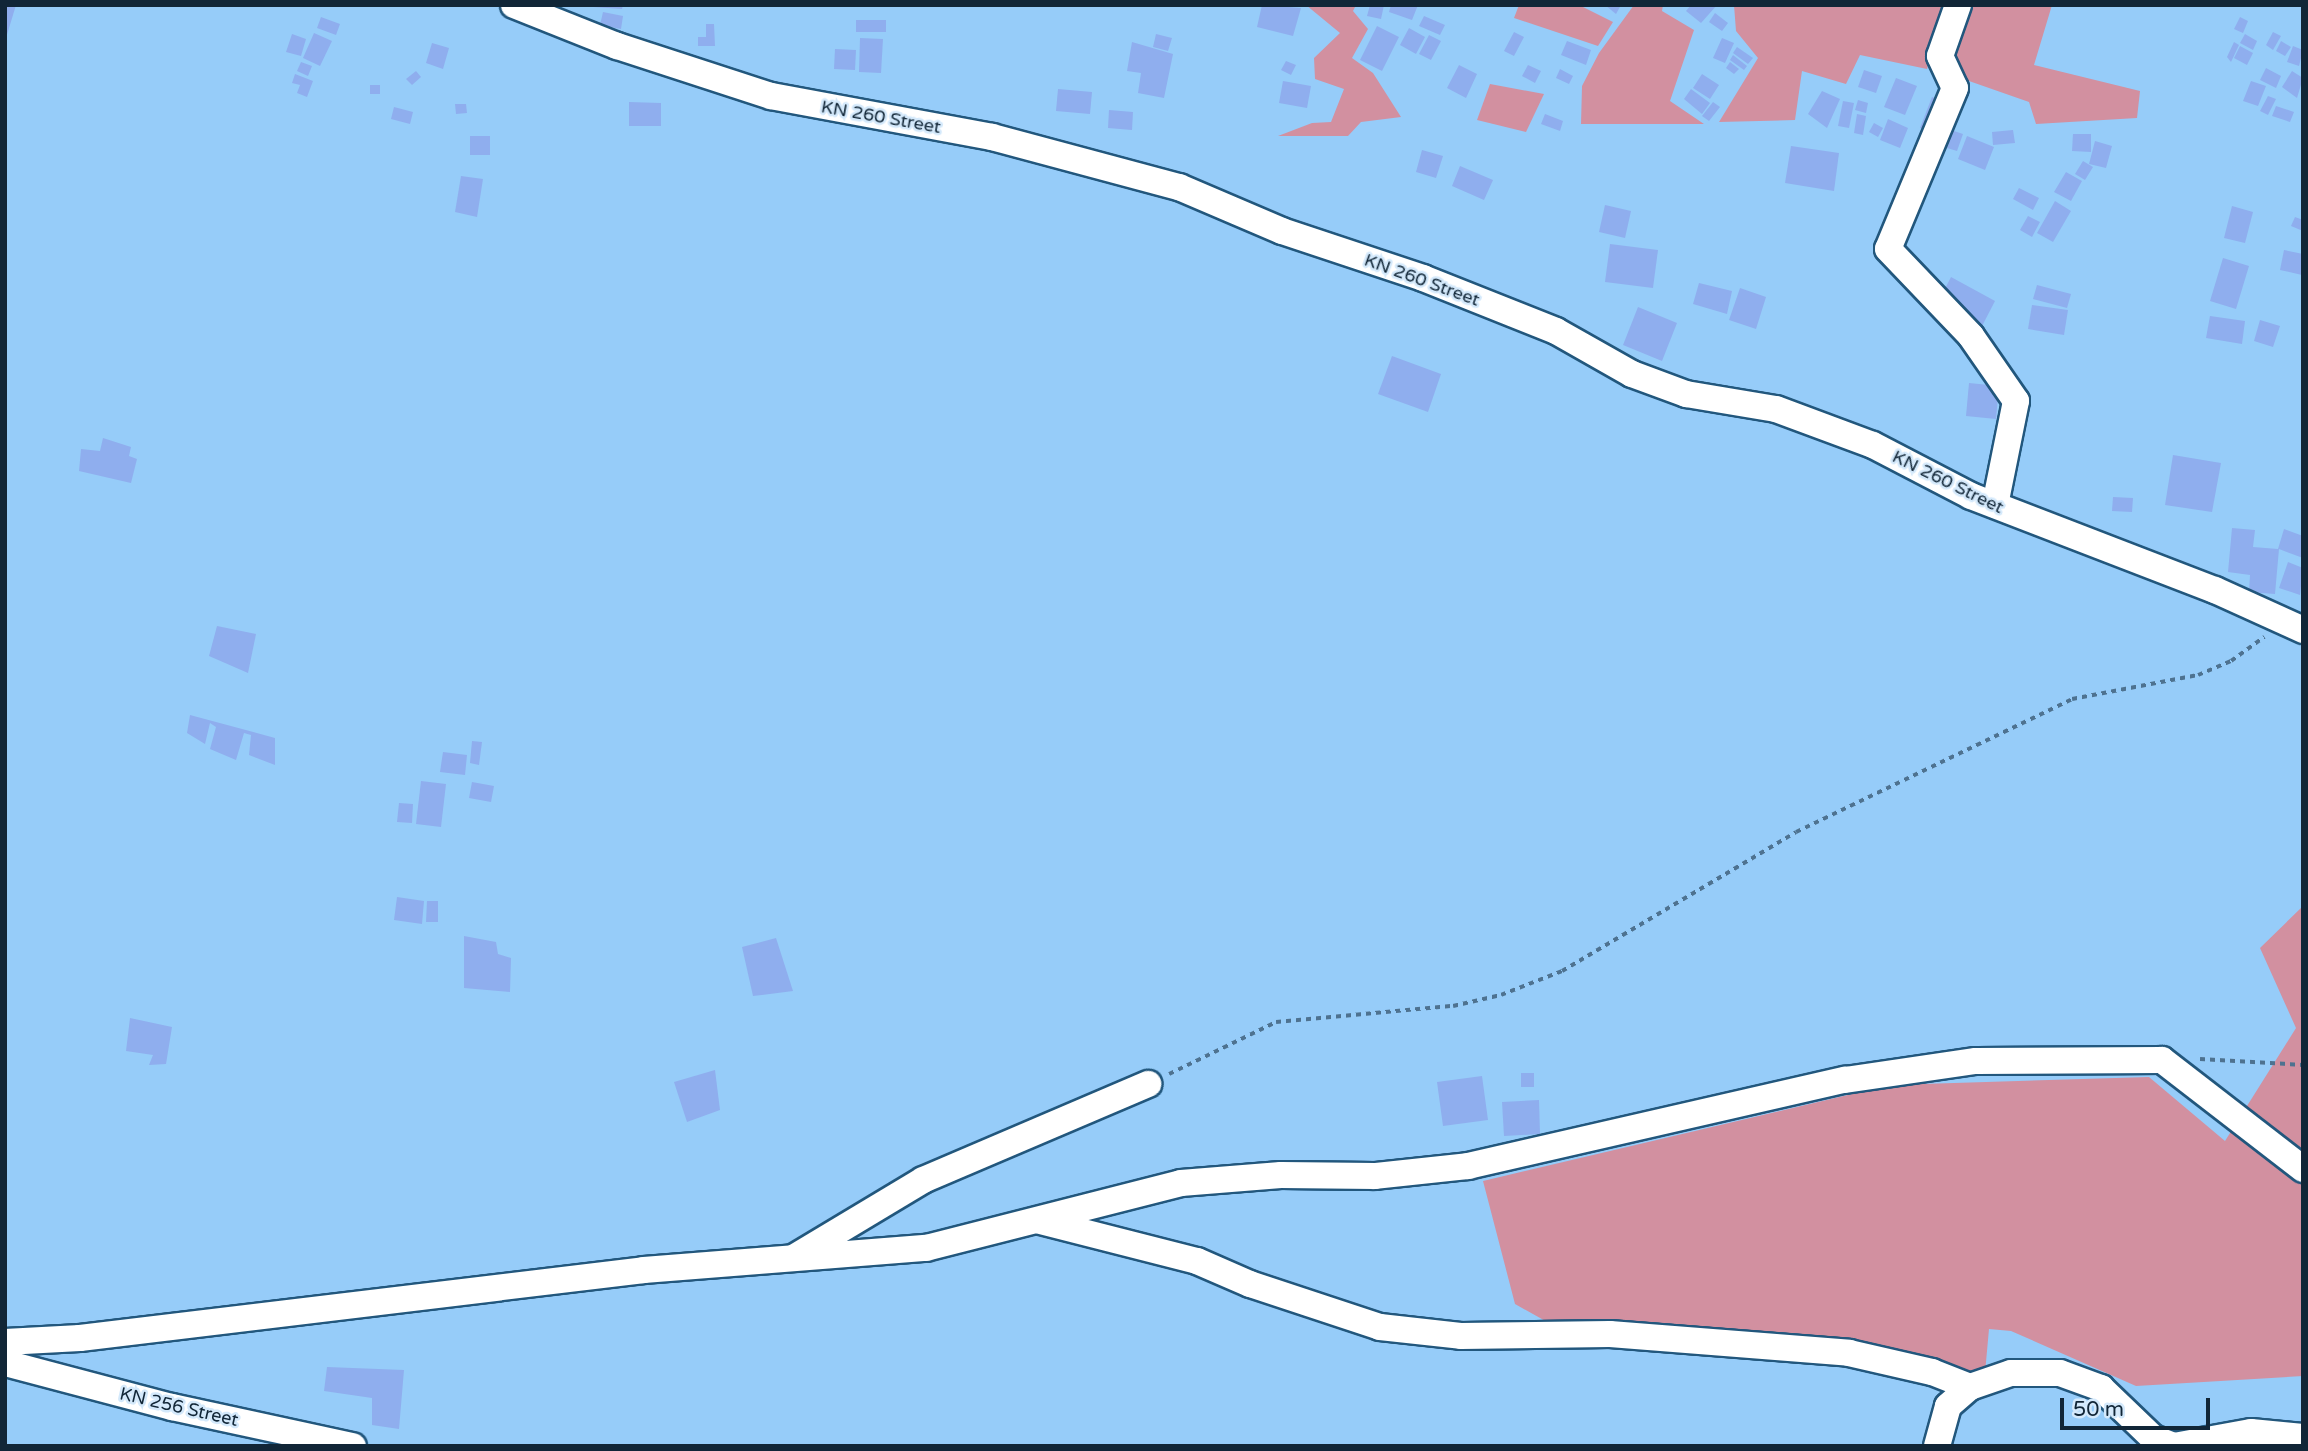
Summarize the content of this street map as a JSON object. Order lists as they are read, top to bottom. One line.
{"streets":{"street":["KN 260 Street","KN 256 Street"]},"scale_bar":"50 m"}
